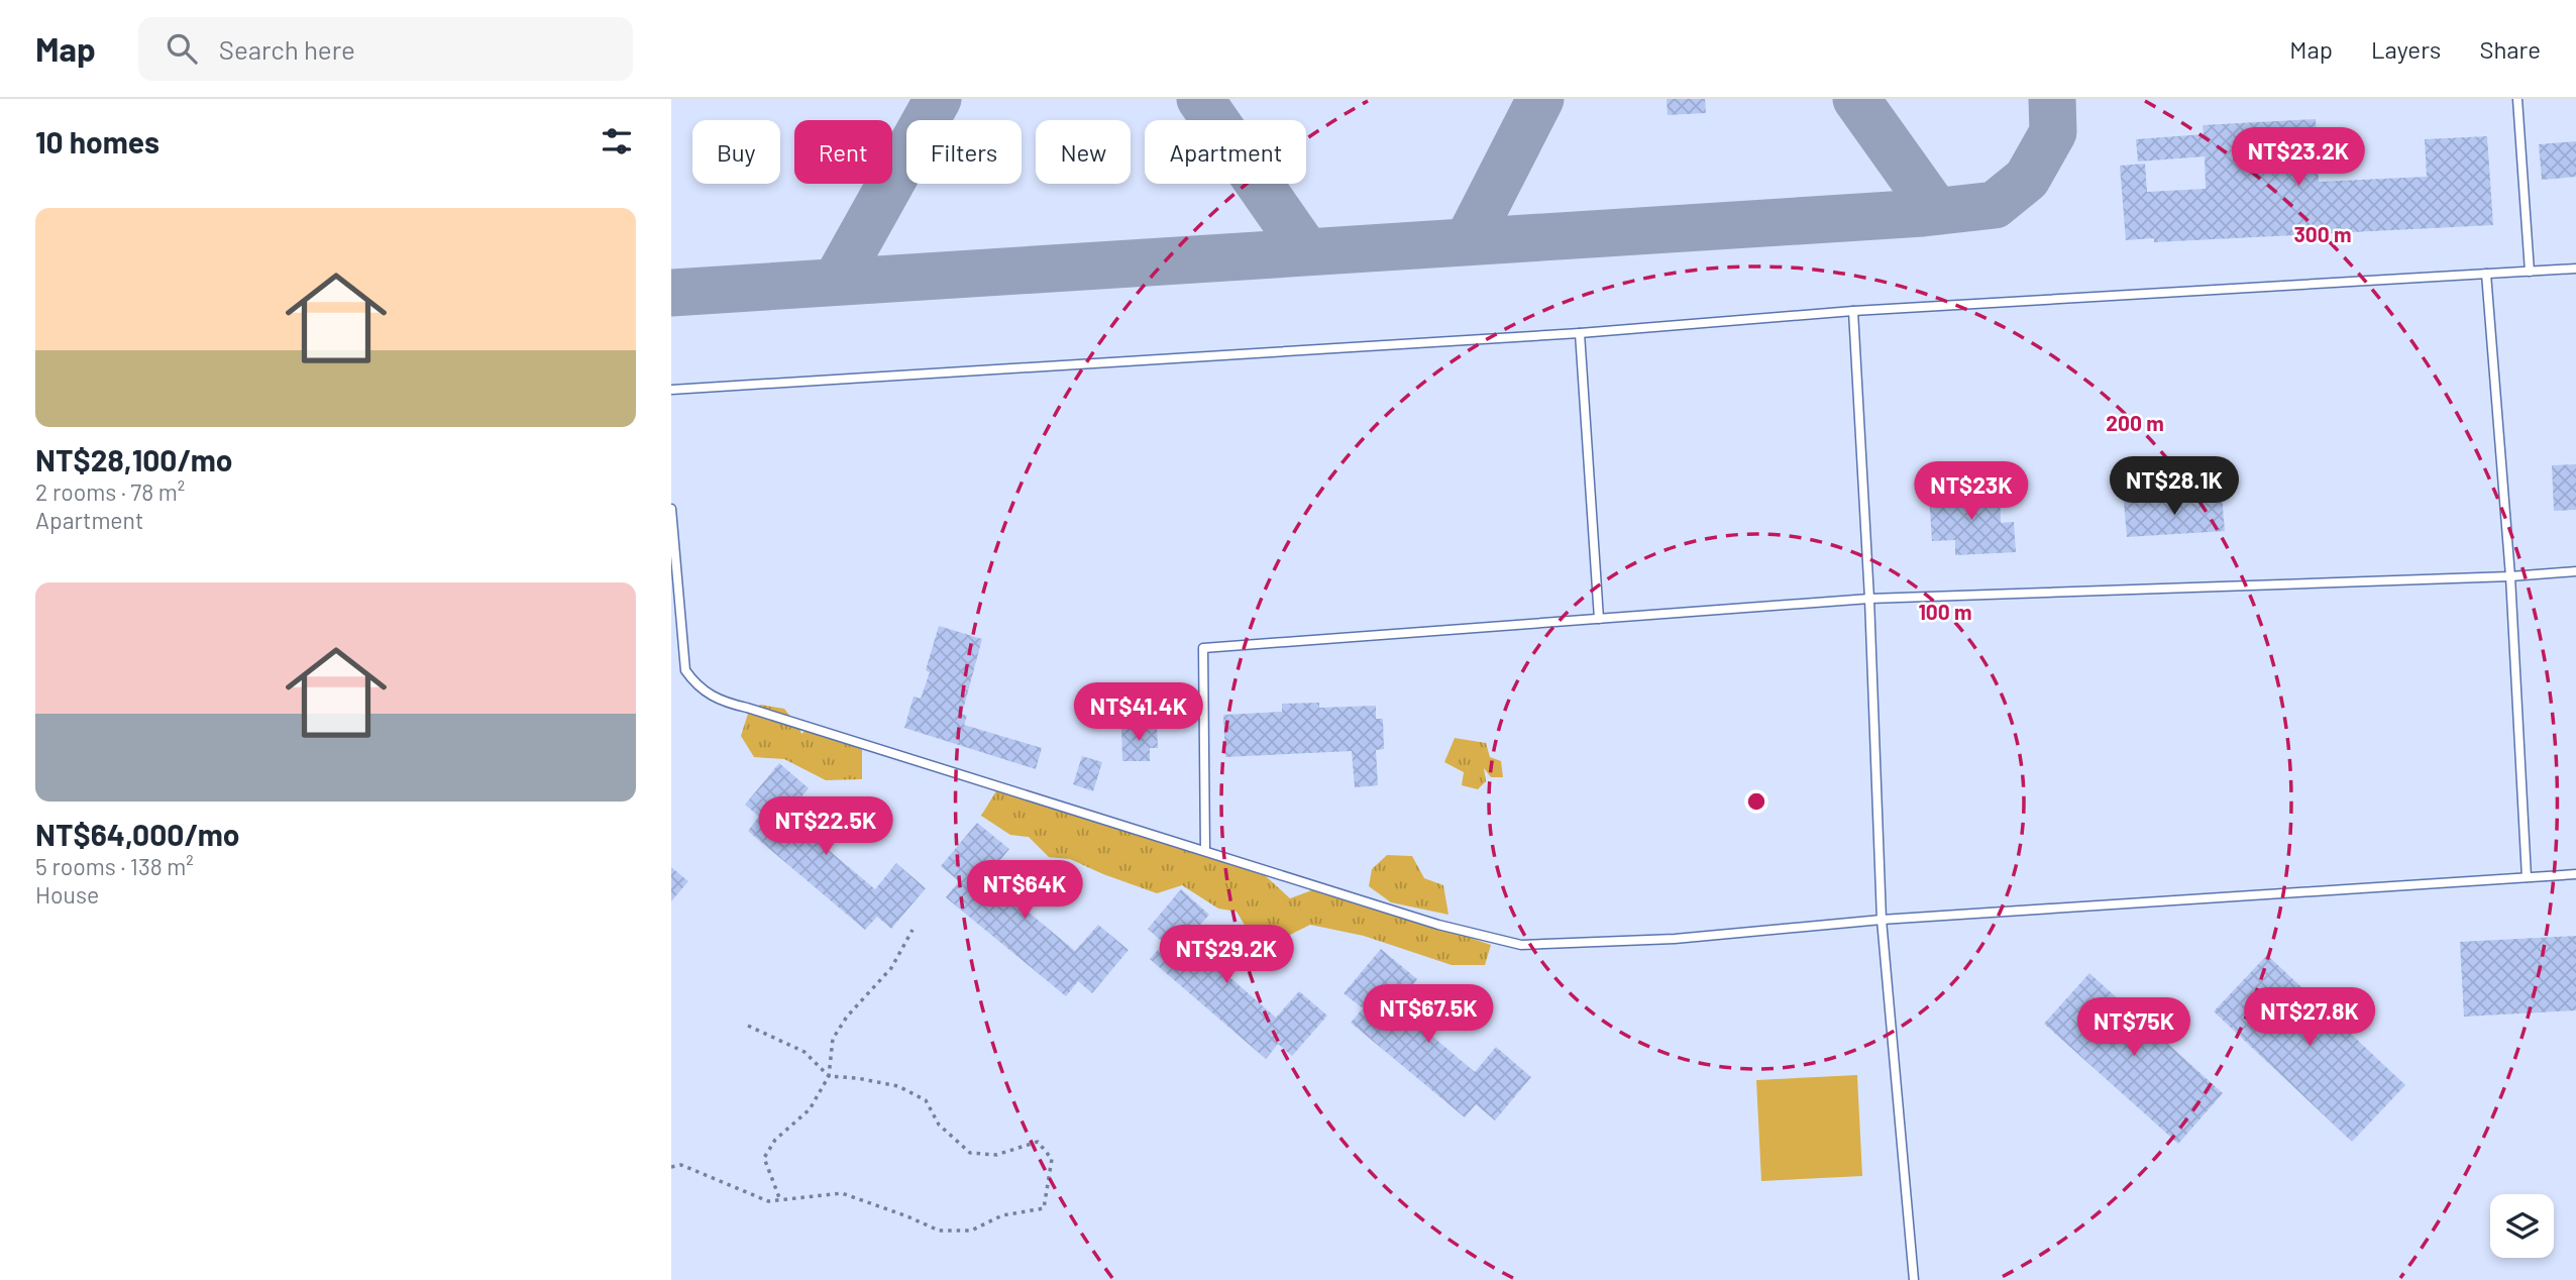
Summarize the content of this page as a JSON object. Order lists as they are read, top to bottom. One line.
{"page":{"header":"Map","search":"Search here","nav":["Map","Layers","Share"],"heading":"10 homes","chip":["Buy","Rent","Filters","New","Apartment"],"price":["NT$23.2K","NT$28.1K","NT$23K","NT$41.4K","NT$22.5K","NT$64K","NT$29.2K","NT$67.5K","NT$27.8K","NT$75K"],"list":[{"name":"NT$28,100/mo","note":"2 rooms · 78 m² · Apartment"},{"name":"NT$64,000/mo","note":"5 rooms · 138 m² · House"}]},"rings":["300 m","200 m","100 m"]}
